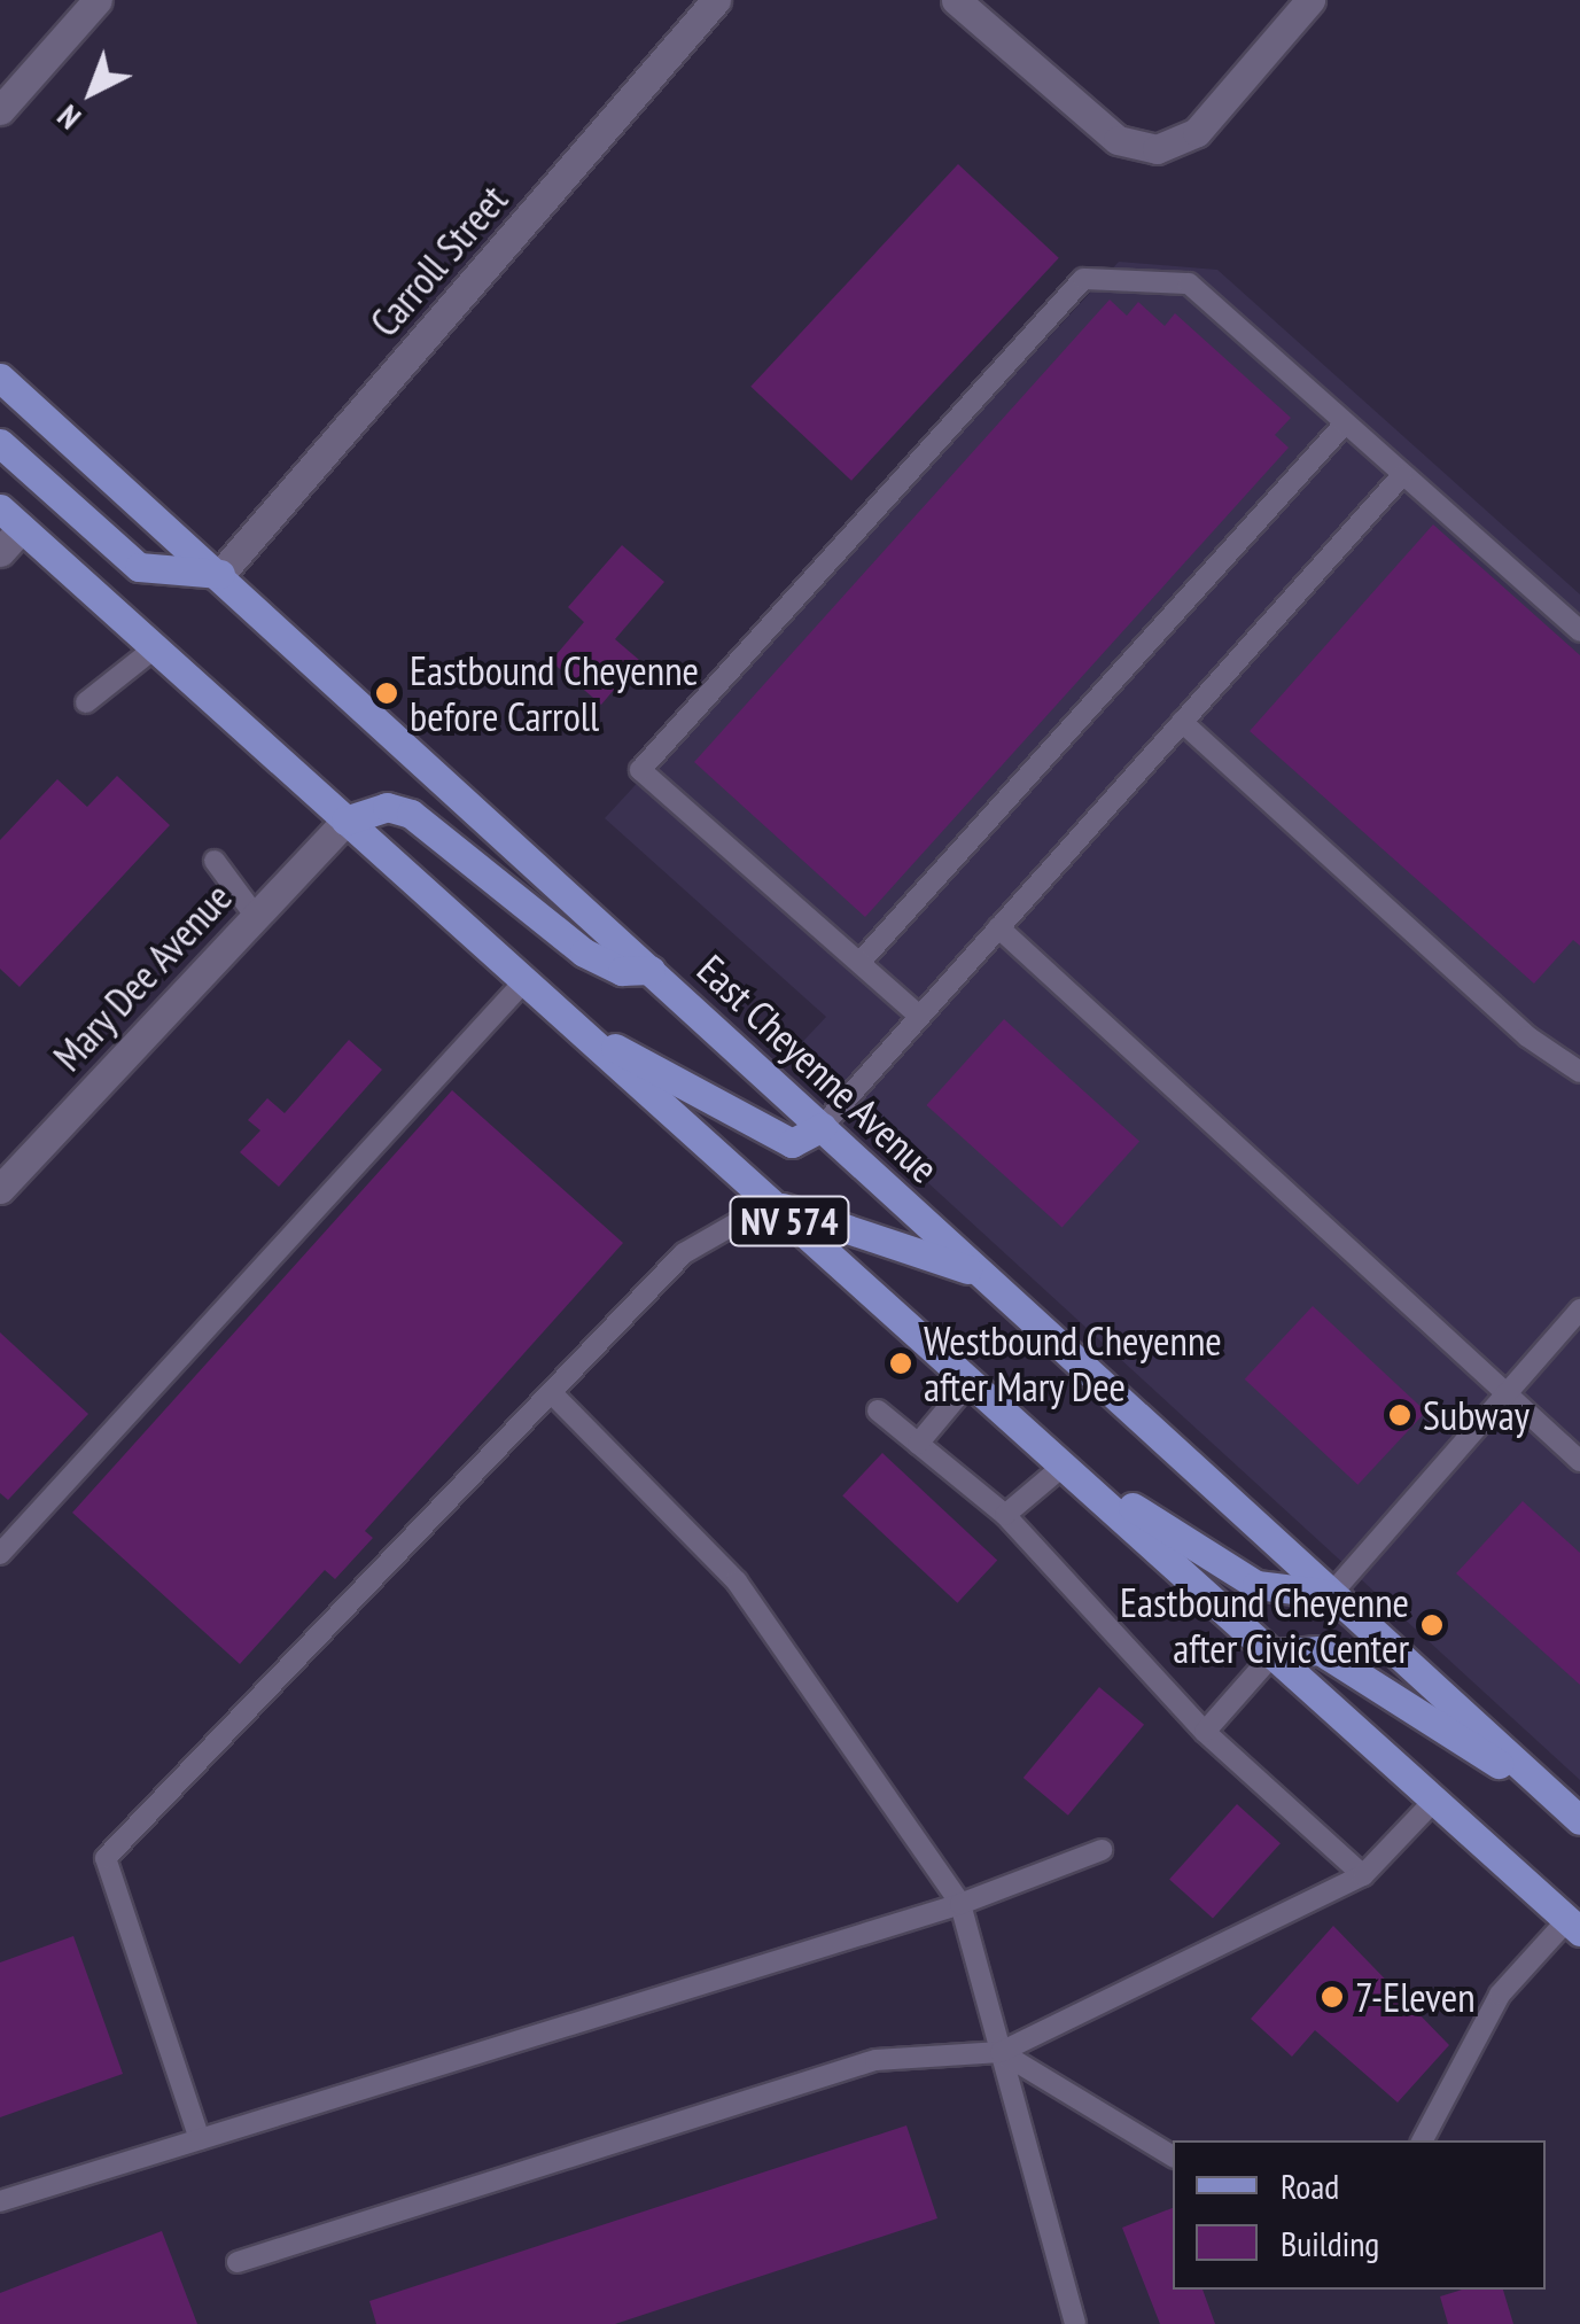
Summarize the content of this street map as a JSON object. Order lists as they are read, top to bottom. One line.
{"streets":{"main road":["East Cheyenne Avenue","NV 574"],"street":["Carroll Street","Mary Dee Avenue"]},"crossings":[["Carroll Street","East Cheyenne Avenue"],["Mary Dee Avenue","NV 574"]],"places":["Eastbound Cheyenne before Carroll","Westbound Cheyenne after Mary Dee","Subway","Eastbound Cheyenne after Civic Center","7-Eleven"],"legend":["Road","Building"],"north":"bottom left"}
